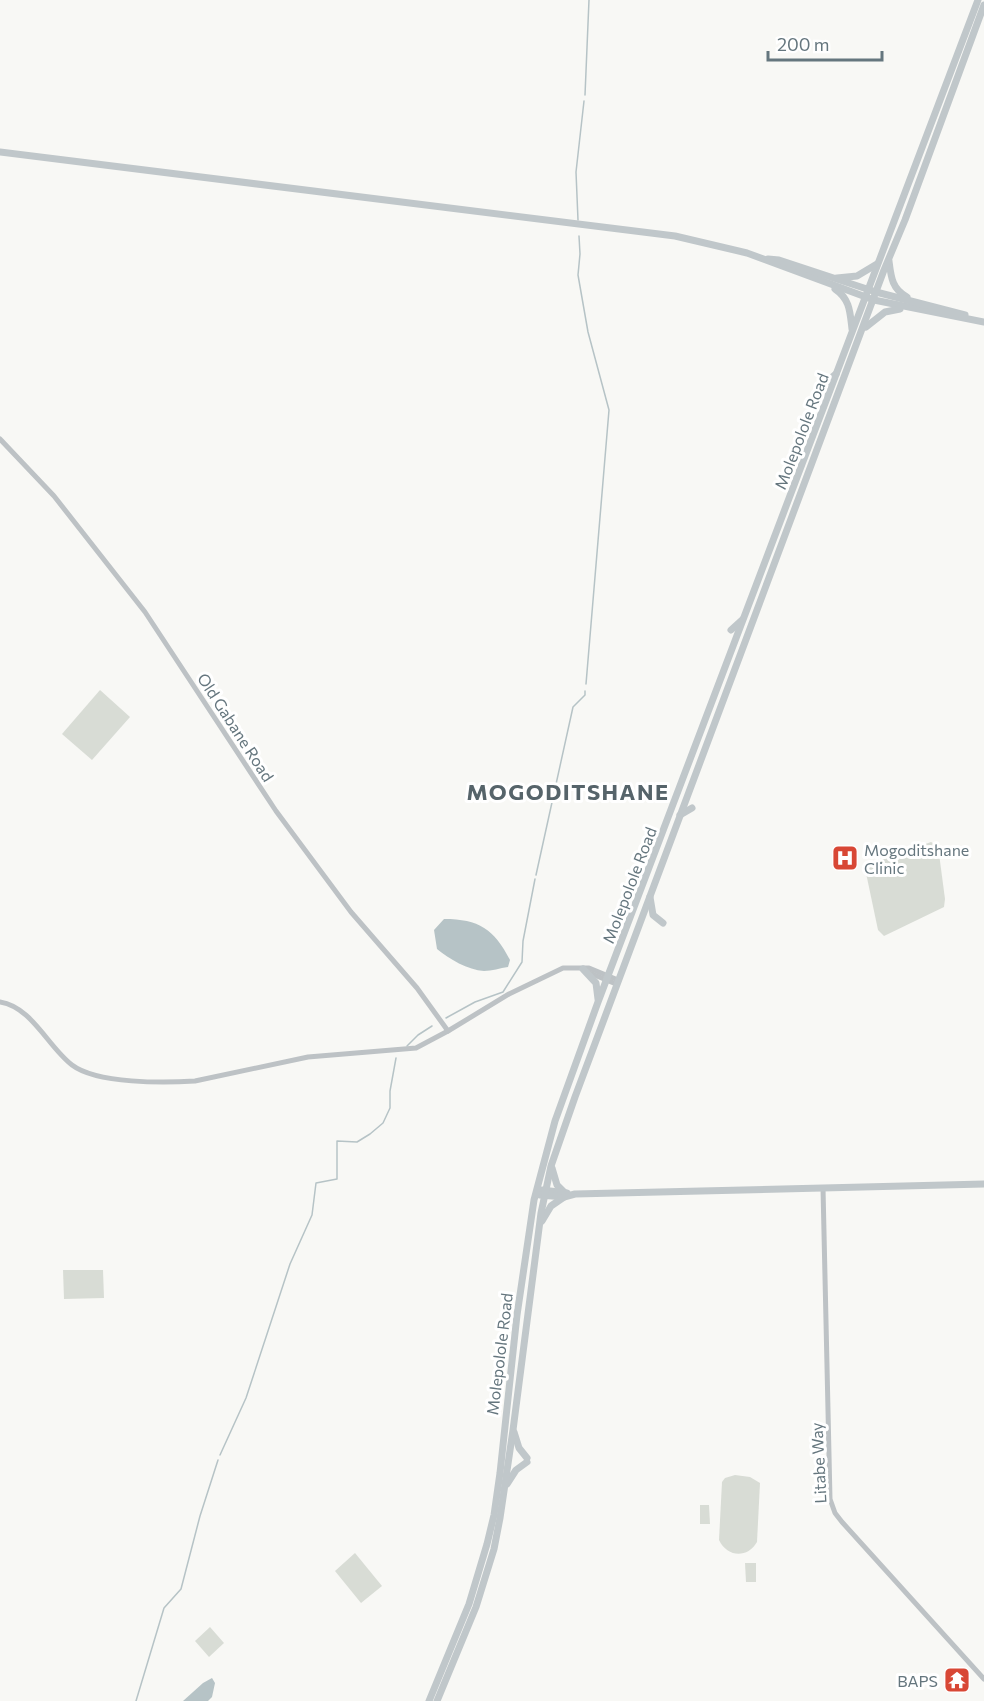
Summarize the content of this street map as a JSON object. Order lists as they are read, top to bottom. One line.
{"streets":{"main road":["Molepolole Road"],"street":["Old Gabane Road","Litabe Way"]},"districts":["MOGODITSHANE"],"places":{"hospital":["Mogoditshane Clinic"],"temple":["BAPS"]},"scale_bar":"200 m"}
